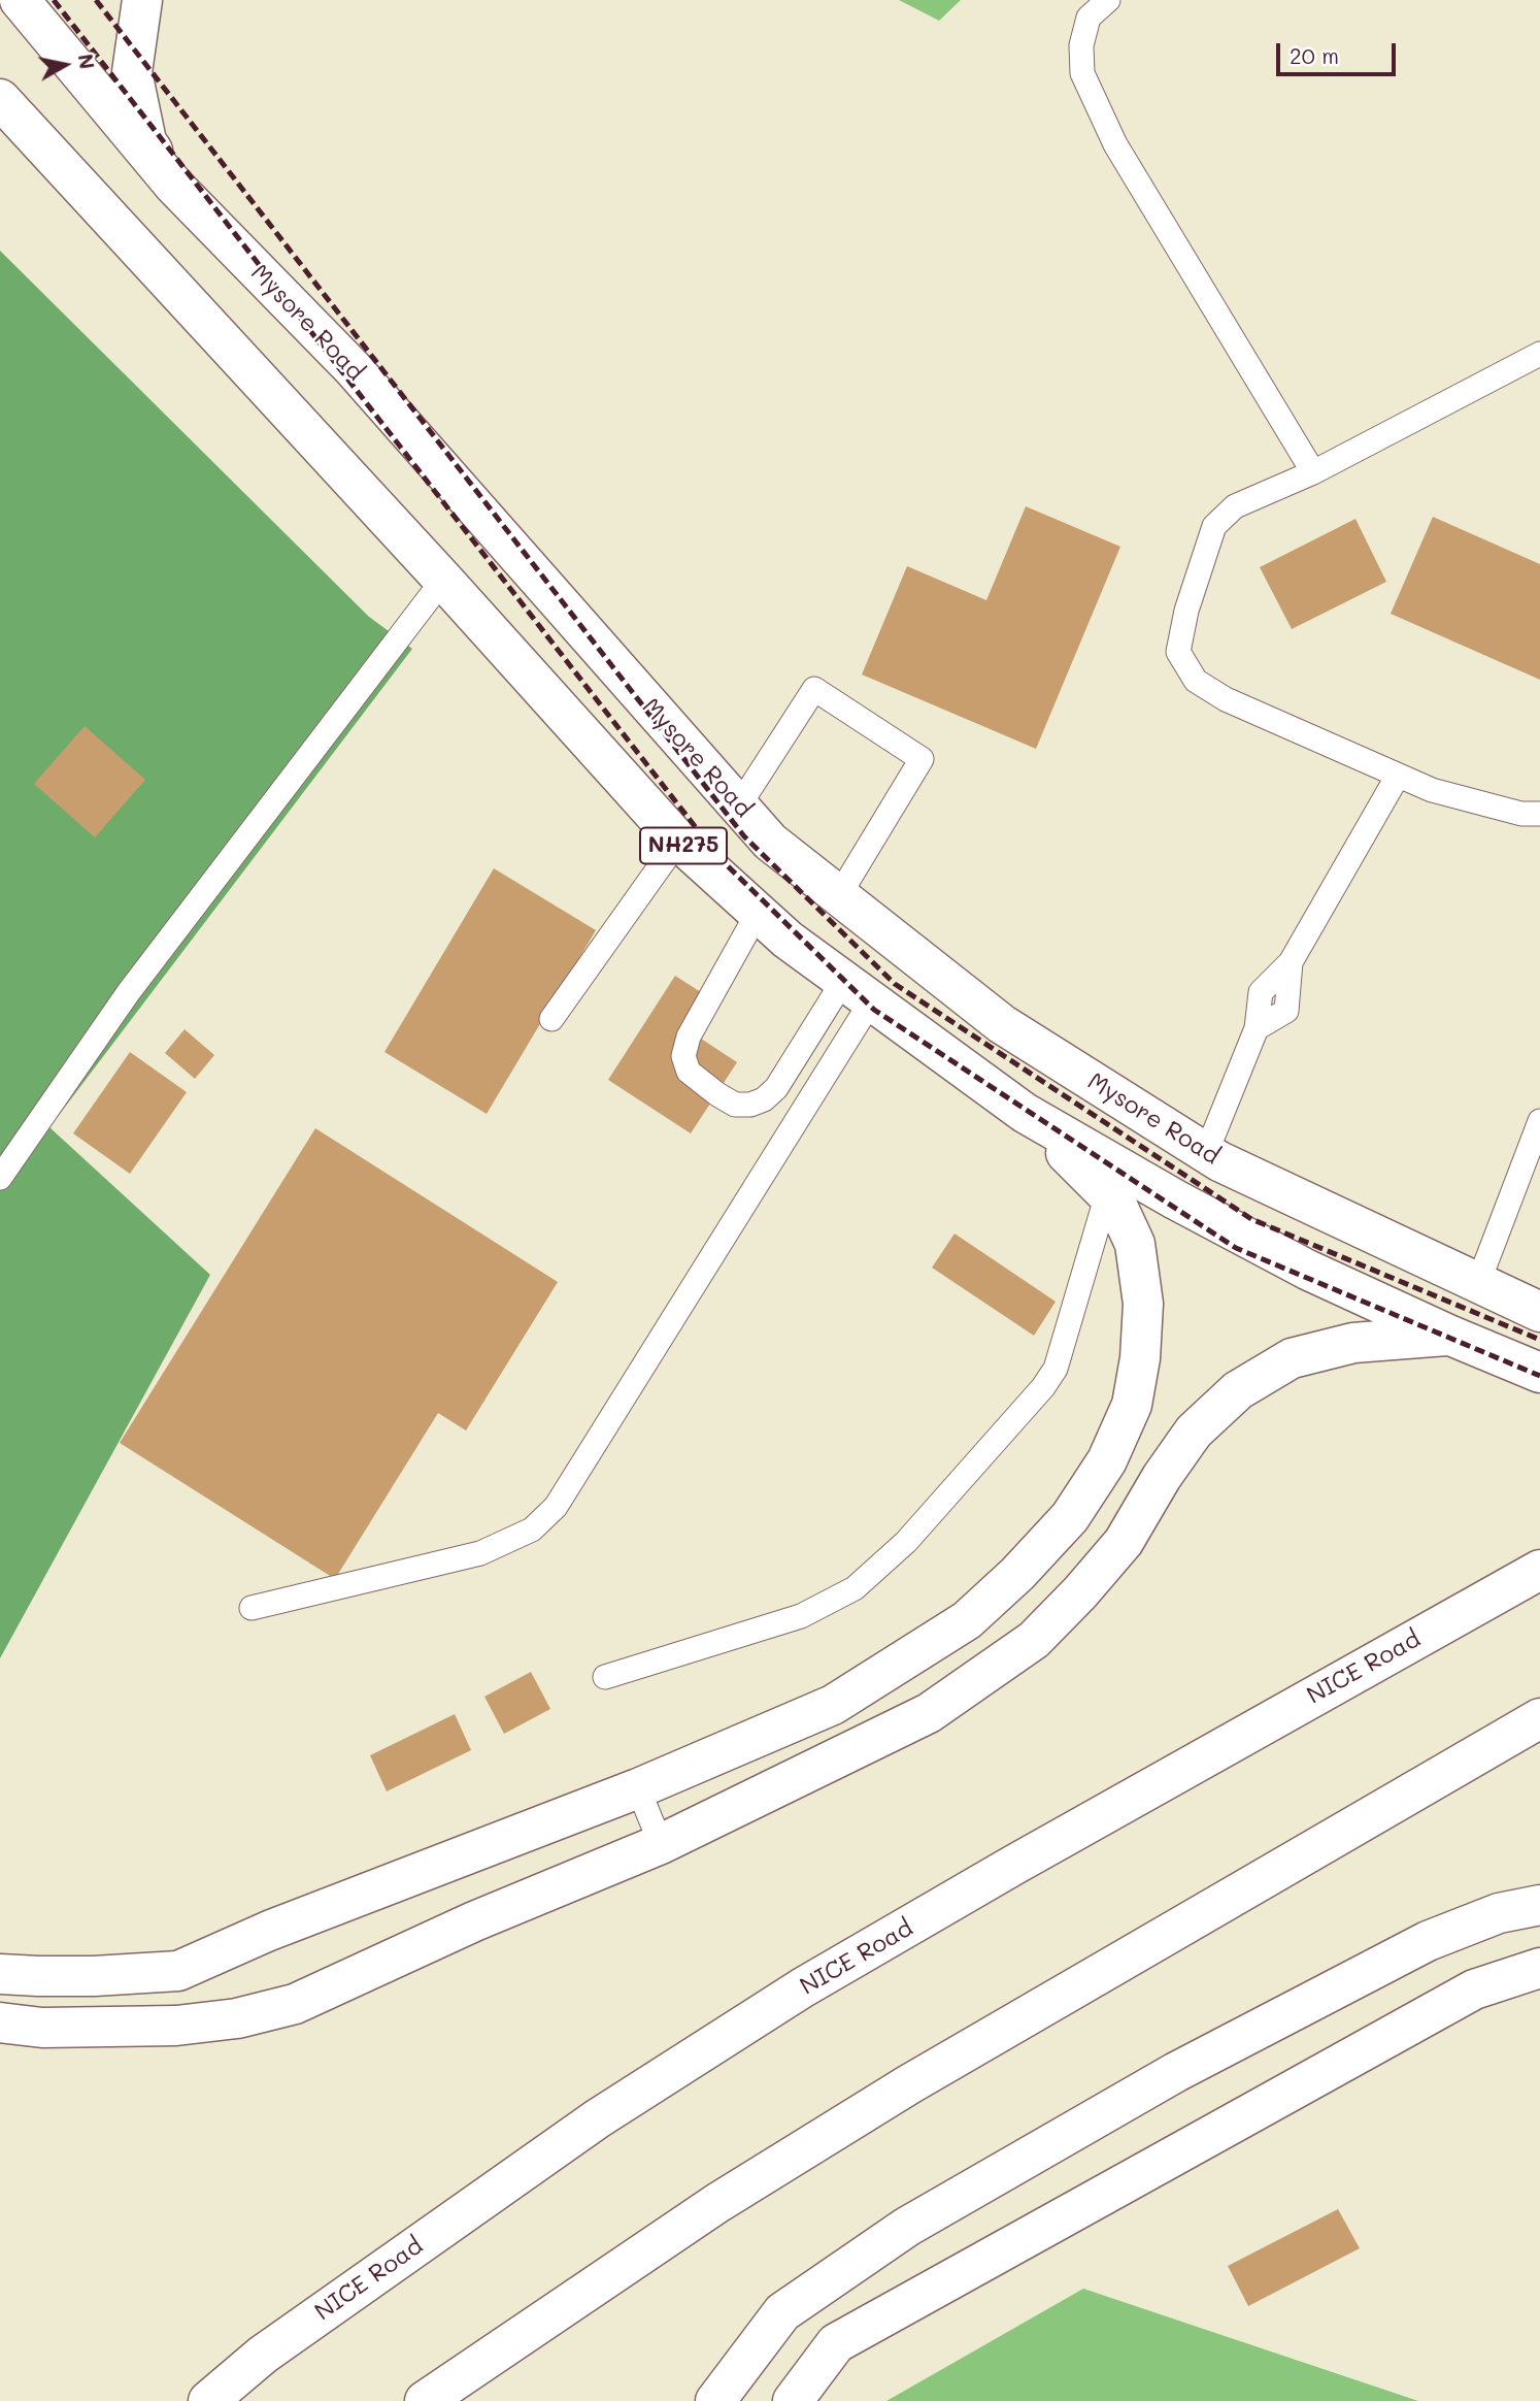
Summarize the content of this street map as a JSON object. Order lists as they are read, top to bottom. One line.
{"streets":{"highway":["Mysore Road","NH275","NICE Road"]},"scale_bar":"20 m","north":"right"}
